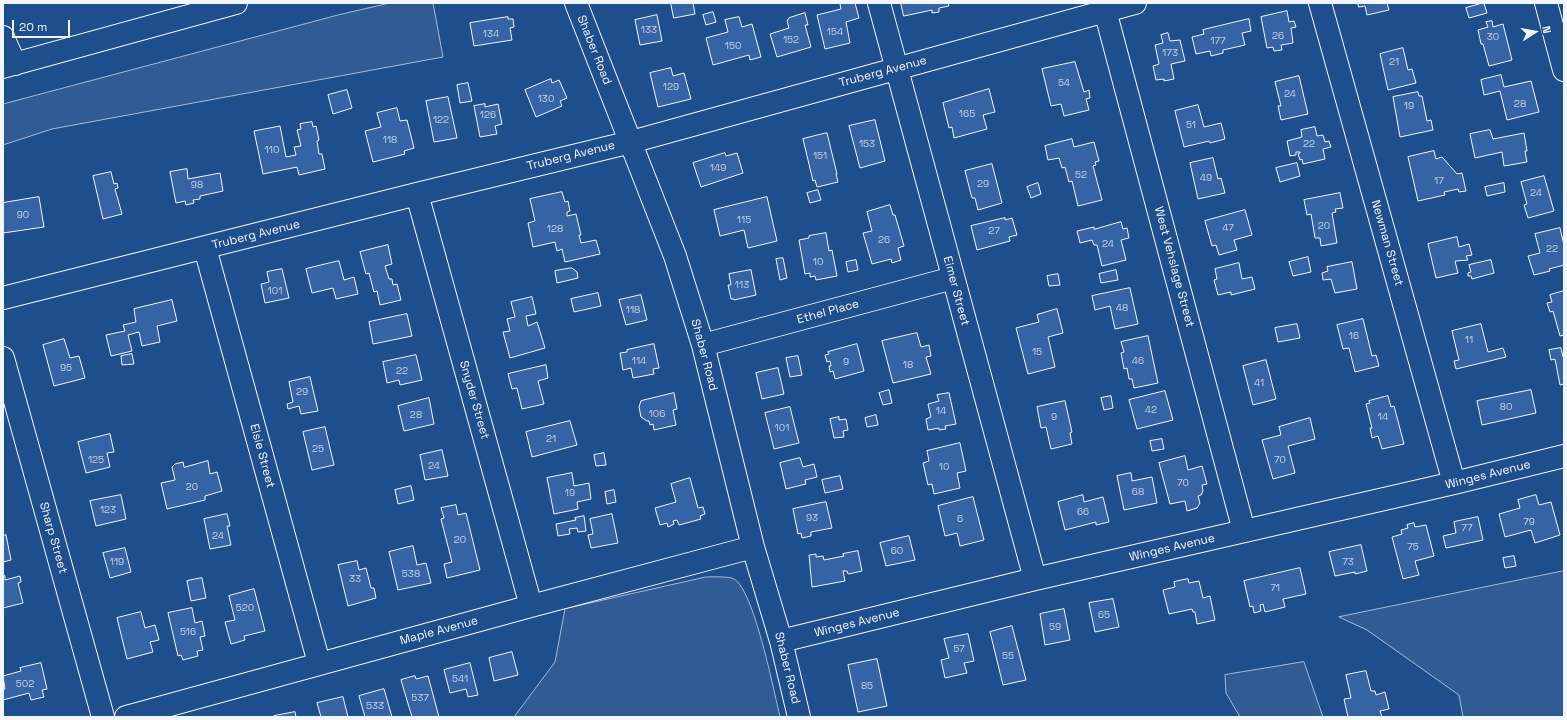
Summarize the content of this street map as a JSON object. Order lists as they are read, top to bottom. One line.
{"streets":{"street":["Shaber Road","Truberg Avenue","Newman Street","West Vehslage Street","Eimer Street","Ethel Place","Snyder Street","Elsie Street","Winges Avenue","Sharp Street","Maple Avenue"]},"crossings":[["Shaber Road","Truberg Avenue"],["Shaber Road","Ethel Place"],["Shaber Road","Winges Avenue"],["Shaber Road","Maple Avenue"],["Truberg Avenue","West Vehslage Street"],["Truberg Avenue","Eimer Street"],["Truberg Avenue","Snyder Street"],["Truberg Avenue","Elsie Street"],["Newman Street","Winges Avenue"],["West Vehslage Street","Winges Avenue"],["Eimer Street","Ethel Place"],["Eimer Street","Winges Avenue"],["Snyder Street","Maple Avenue"],["Elsie Street","Maple Avenue"]],"house_numbers":["133","154","134","26","30","152","177","150","173","21","54","129","24","130","28","19","165","126","122","51","118","153","22","110","151","149","52","49","17","29","98","24","90","115","20","47","128","27","26","24","22","10","113","101","48","118","16","11","15","114","46","9","18","95","22","41","29","80","42","14","106","28","9","14","101","21","25","125","70","24","10","70","20","68","19","123","66","93","6","79","77","24","20","75","60","119","73","538","33","71","520","65","59","516","57","55","541","502","85","537","533"],"scale_bar":"20 m","north":"right"}
